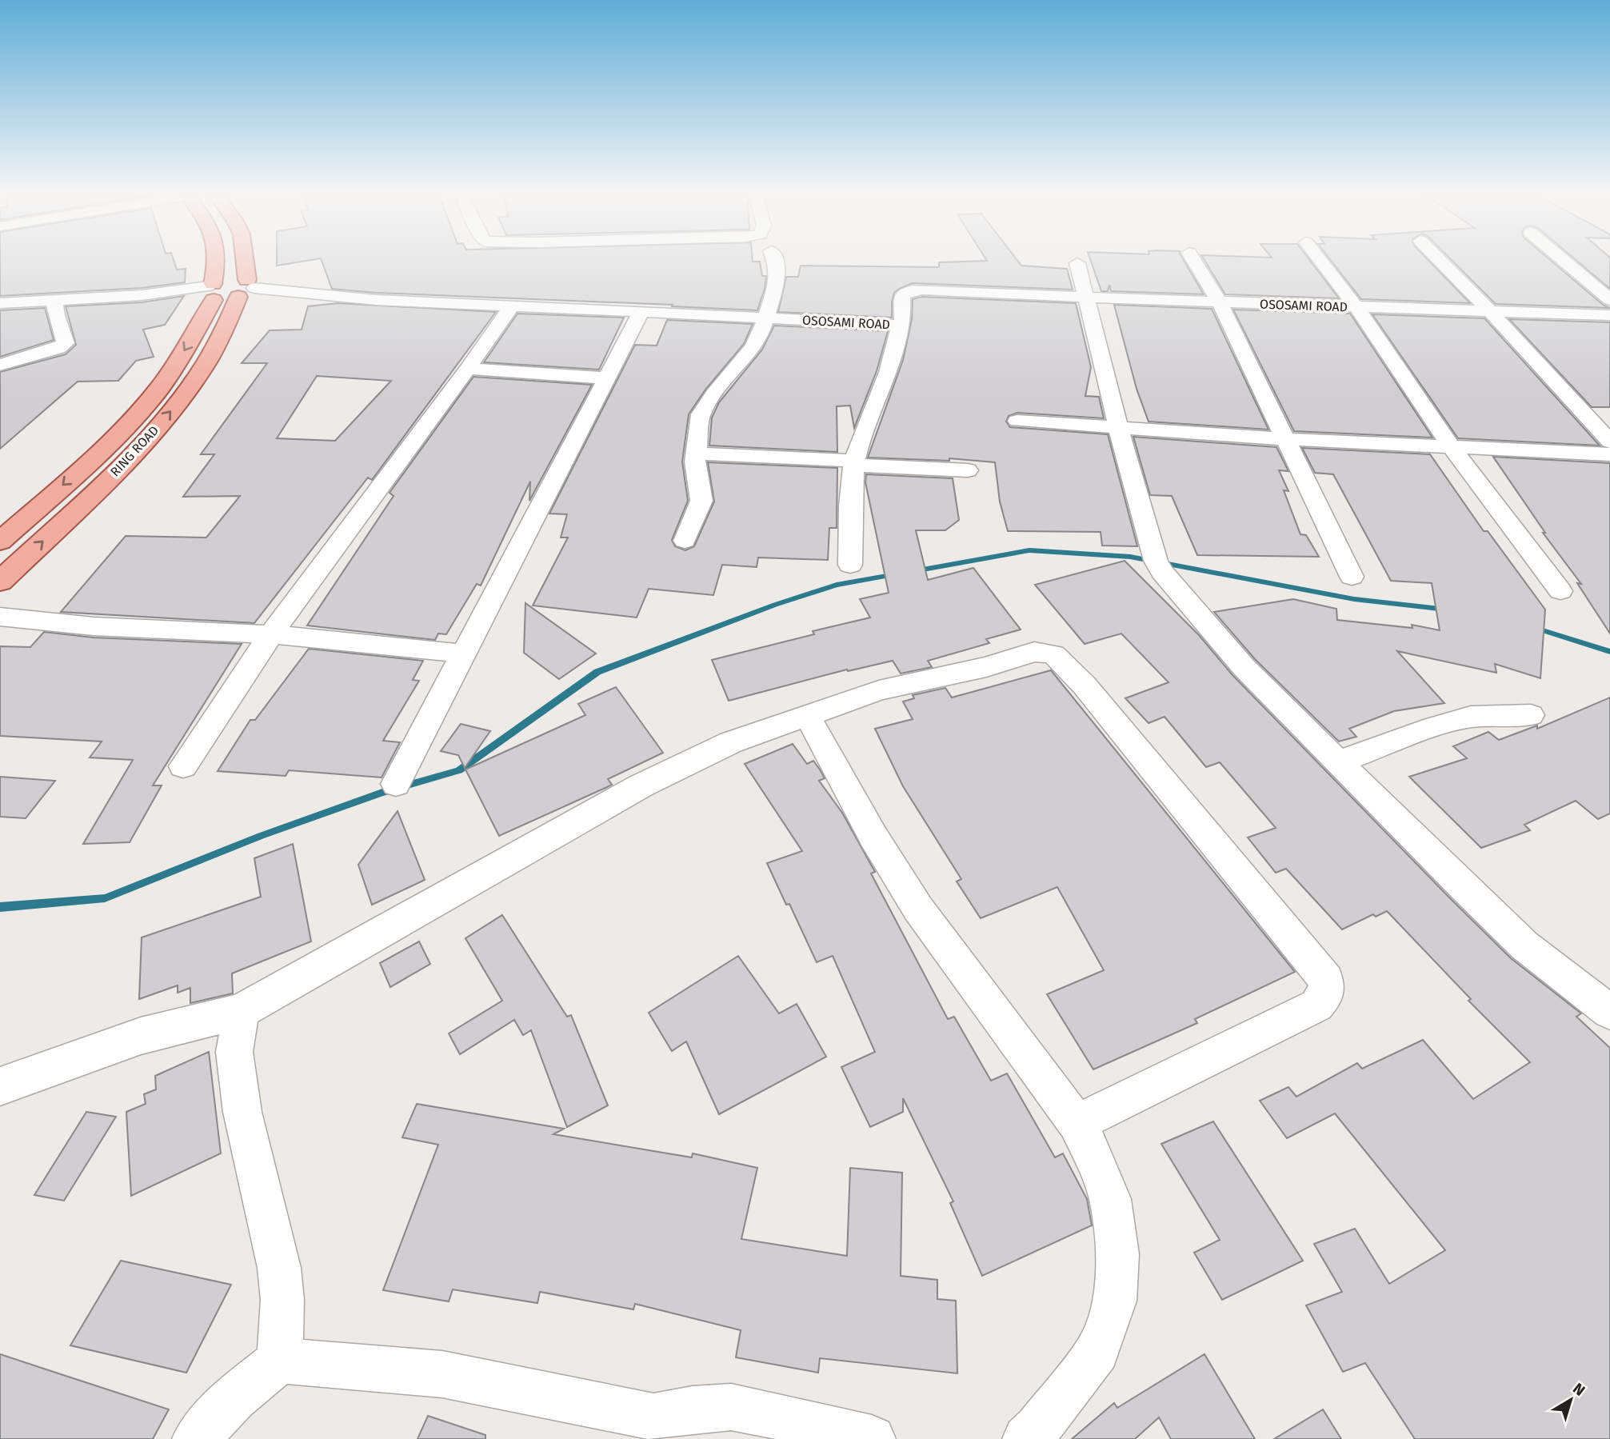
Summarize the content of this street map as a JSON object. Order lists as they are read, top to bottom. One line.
{"streets":{"main road":["RING ROAD"],"street":["OSOSAMI ROAD"]},"crossings":[["OSOSAMI ROAD","RING ROAD"]],"north":"top right"}
